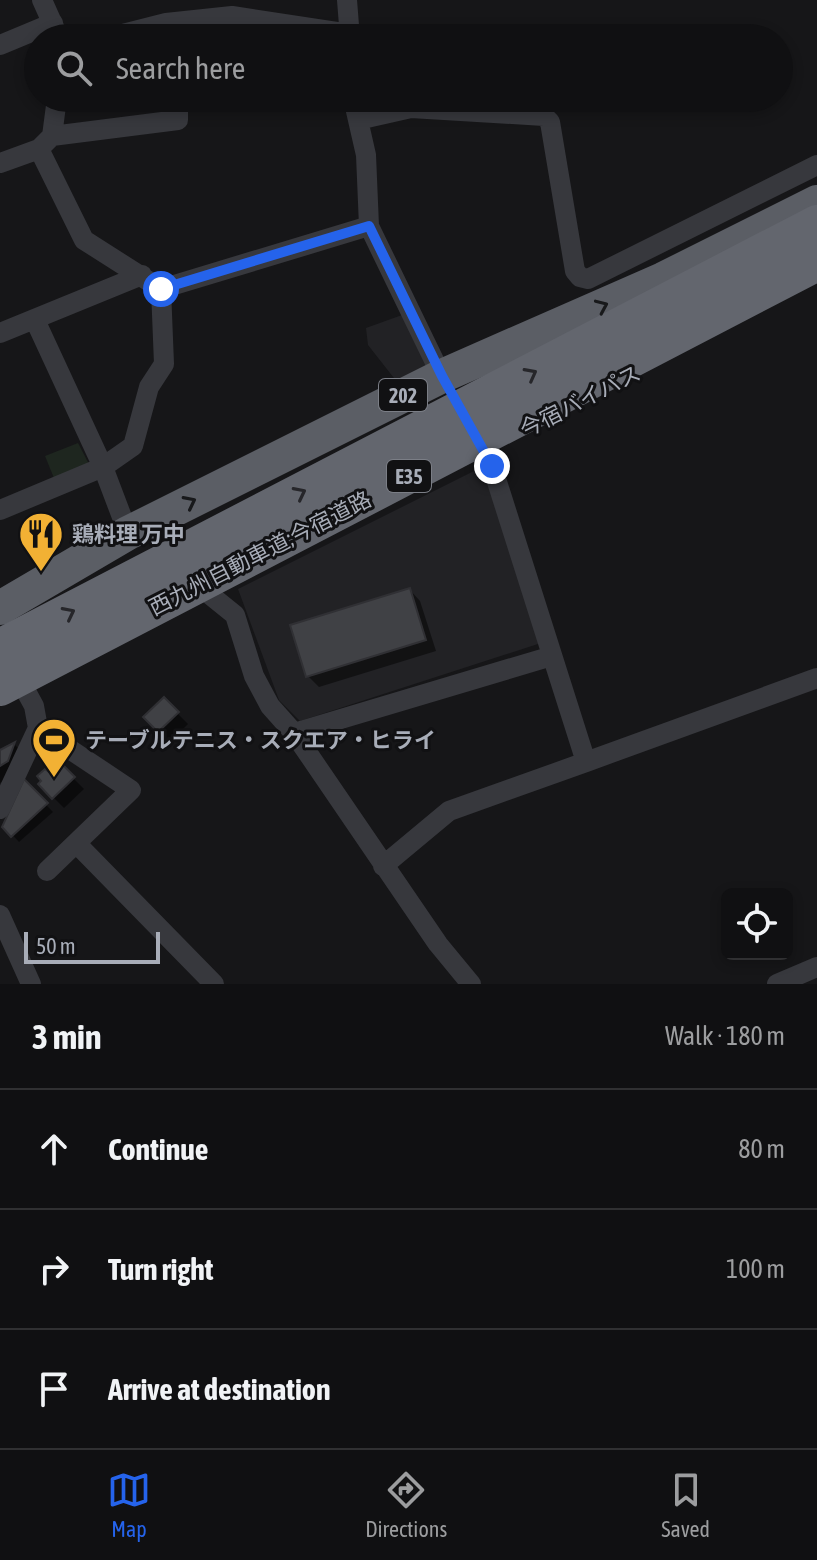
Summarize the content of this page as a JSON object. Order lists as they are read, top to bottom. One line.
{"streets":{"highway":["202","今宿バイパス","E35","西九州自動車道;今宿道路"]},"crossings":[["今宿バイパス","西九州自動車道;今宿道路"]],"places":{"restaurant":["鶏料理 万中"],"sports":["テーブルテニス・スクエア・ヒライ"]},"scale_bar":"50 m","page":{"search":"Search here","scale":"50 m","heading":["3 min","Walk · 180 m"],"list":[["Continue","80 m"],["Turn right","100 m"],"Arrive at destination"],"nav":["Map","Directions","Saved"]}}
